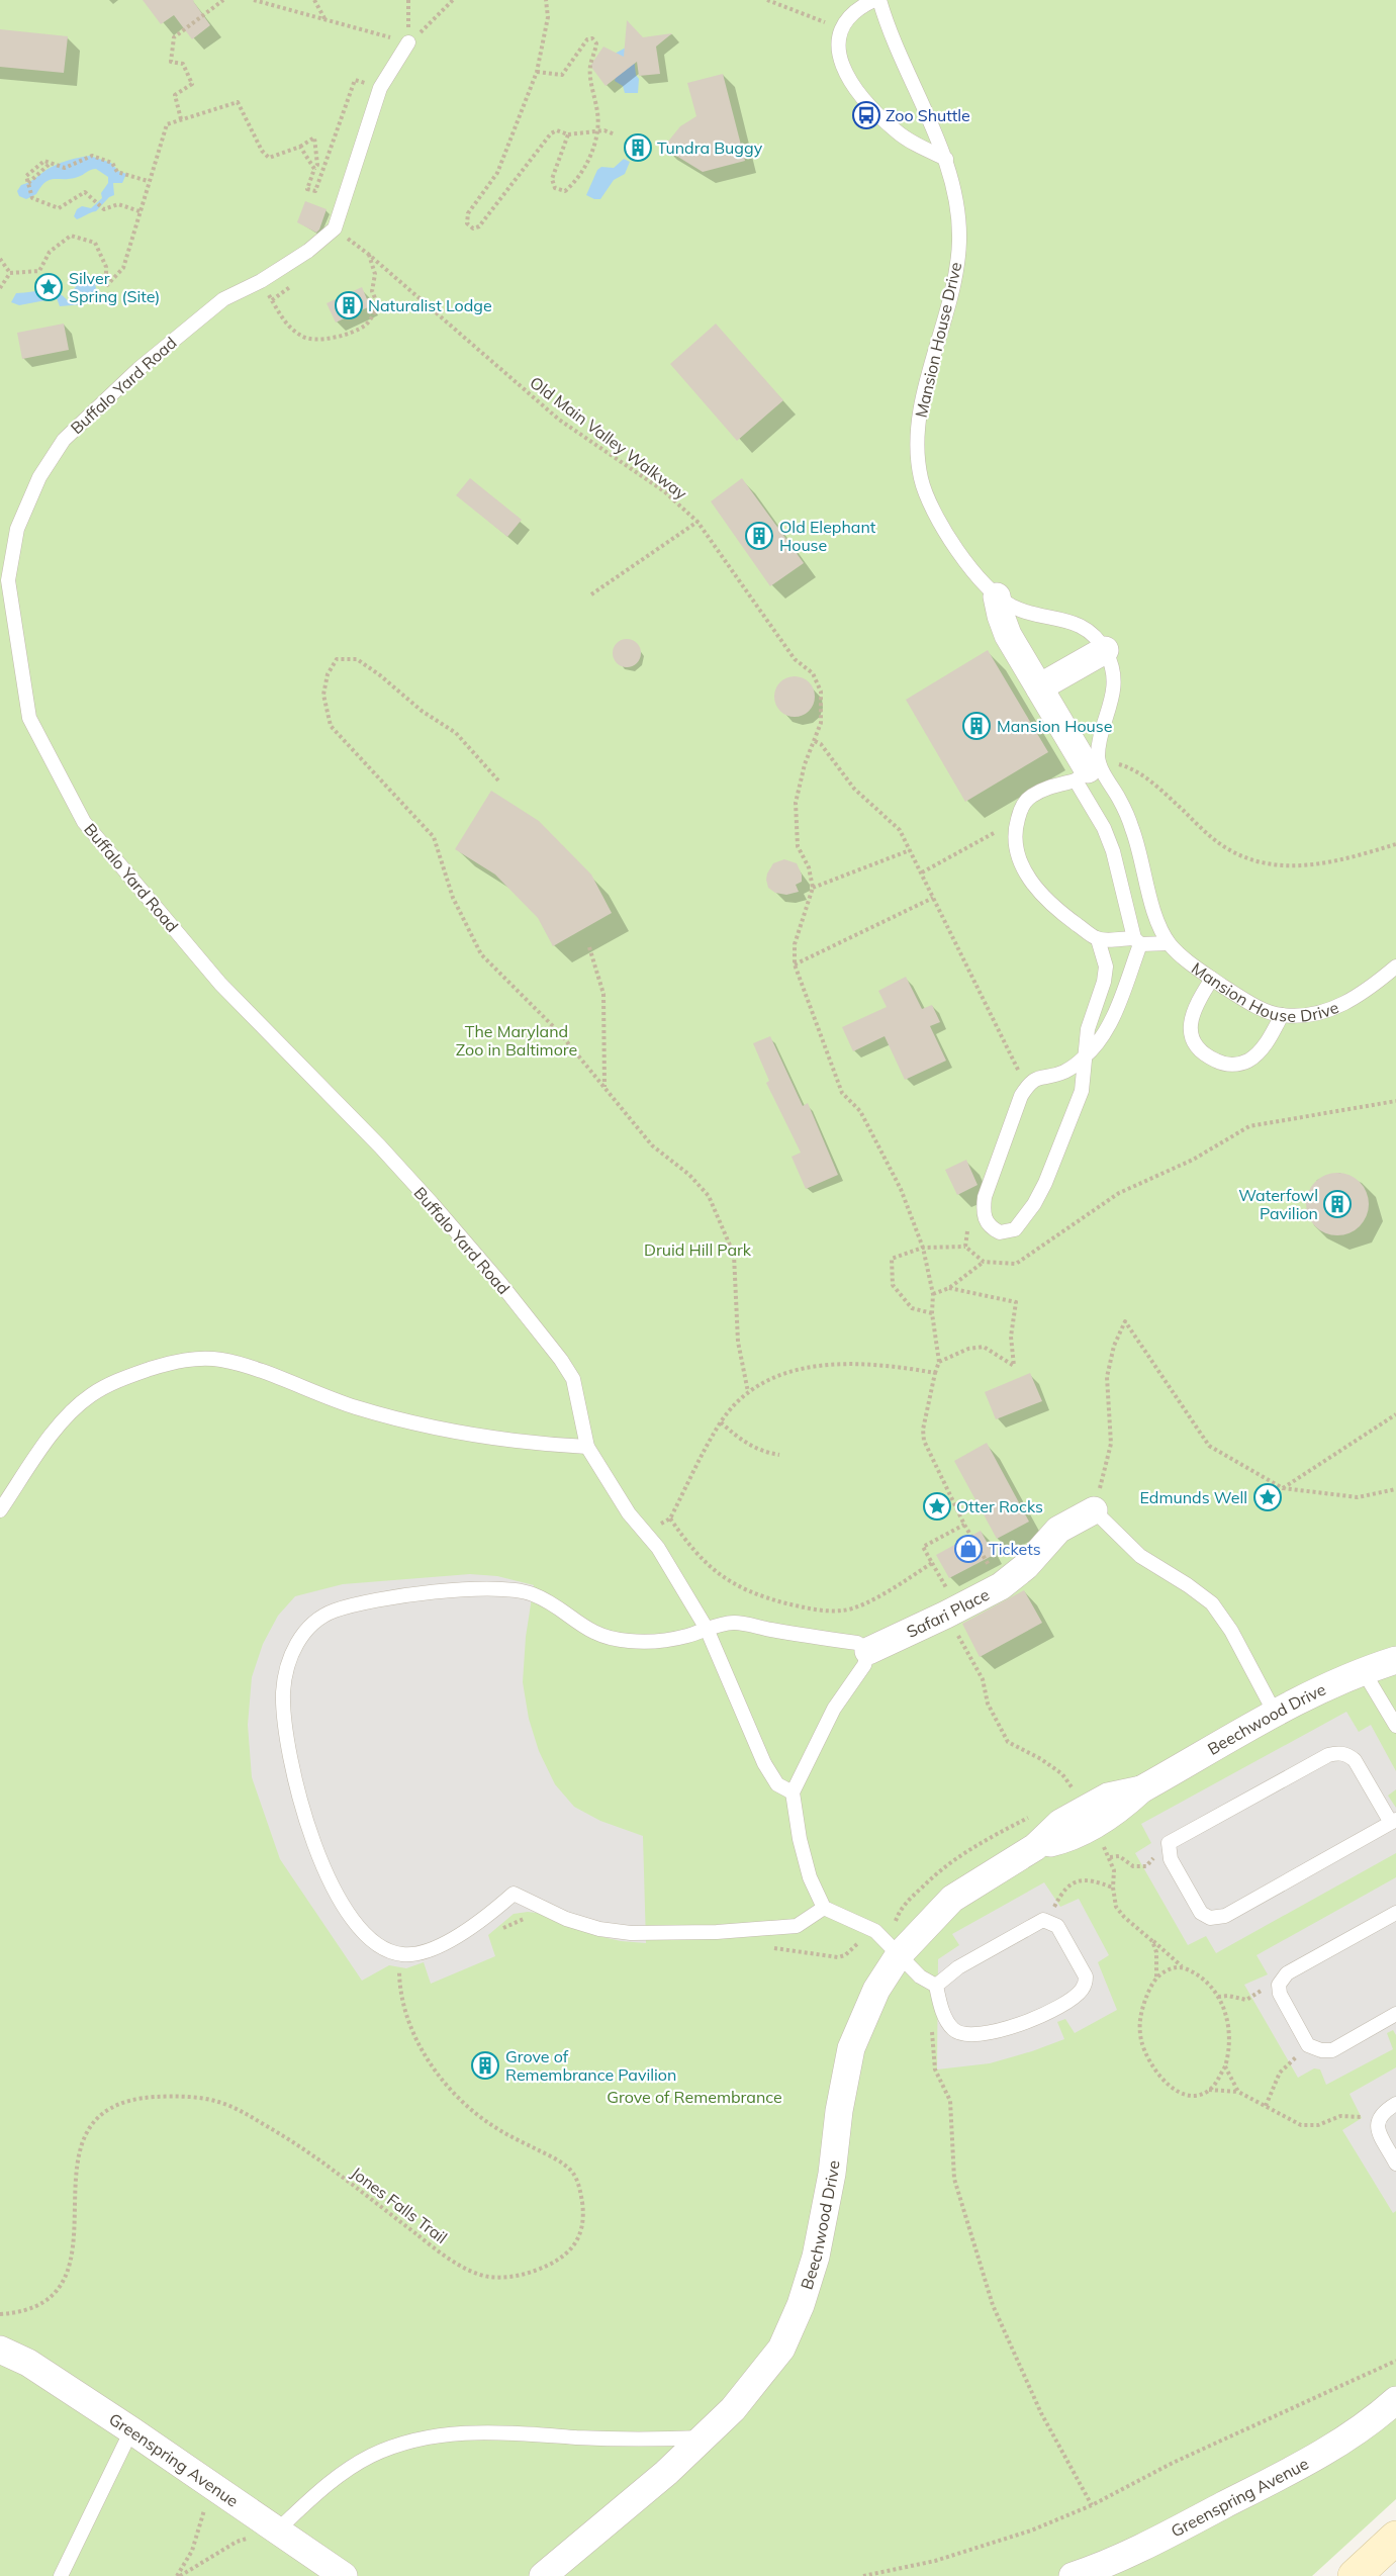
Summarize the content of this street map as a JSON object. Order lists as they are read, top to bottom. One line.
{"streets":{"street":["Mansion House Drive","Safari Place","Beechwood Drive","Greenspring Avenue"],"lane":["Buffalo Yard Road"],"path":["Old Main Valley Walkway","Jones Falls Trail"]},"crossings":[["Buffalo Yard Road","Old Main Valley Walkway"]],"parks":["The Maryland Zoo in Baltimore","Druid Hill Park","Grove of Remembrance"],"places":{"bus stop":["Zoo Shuttle"],"building":["Tundra Buggy","Naturalist Lodge","Old Elephant House","Mansion House","Waterfowl Pavilion","Grove of Remembrance Pavilion"],"place":["Silver Spring (Site)","Edmunds Well","Otter Rocks"],"shop":["Tickets"]}}
